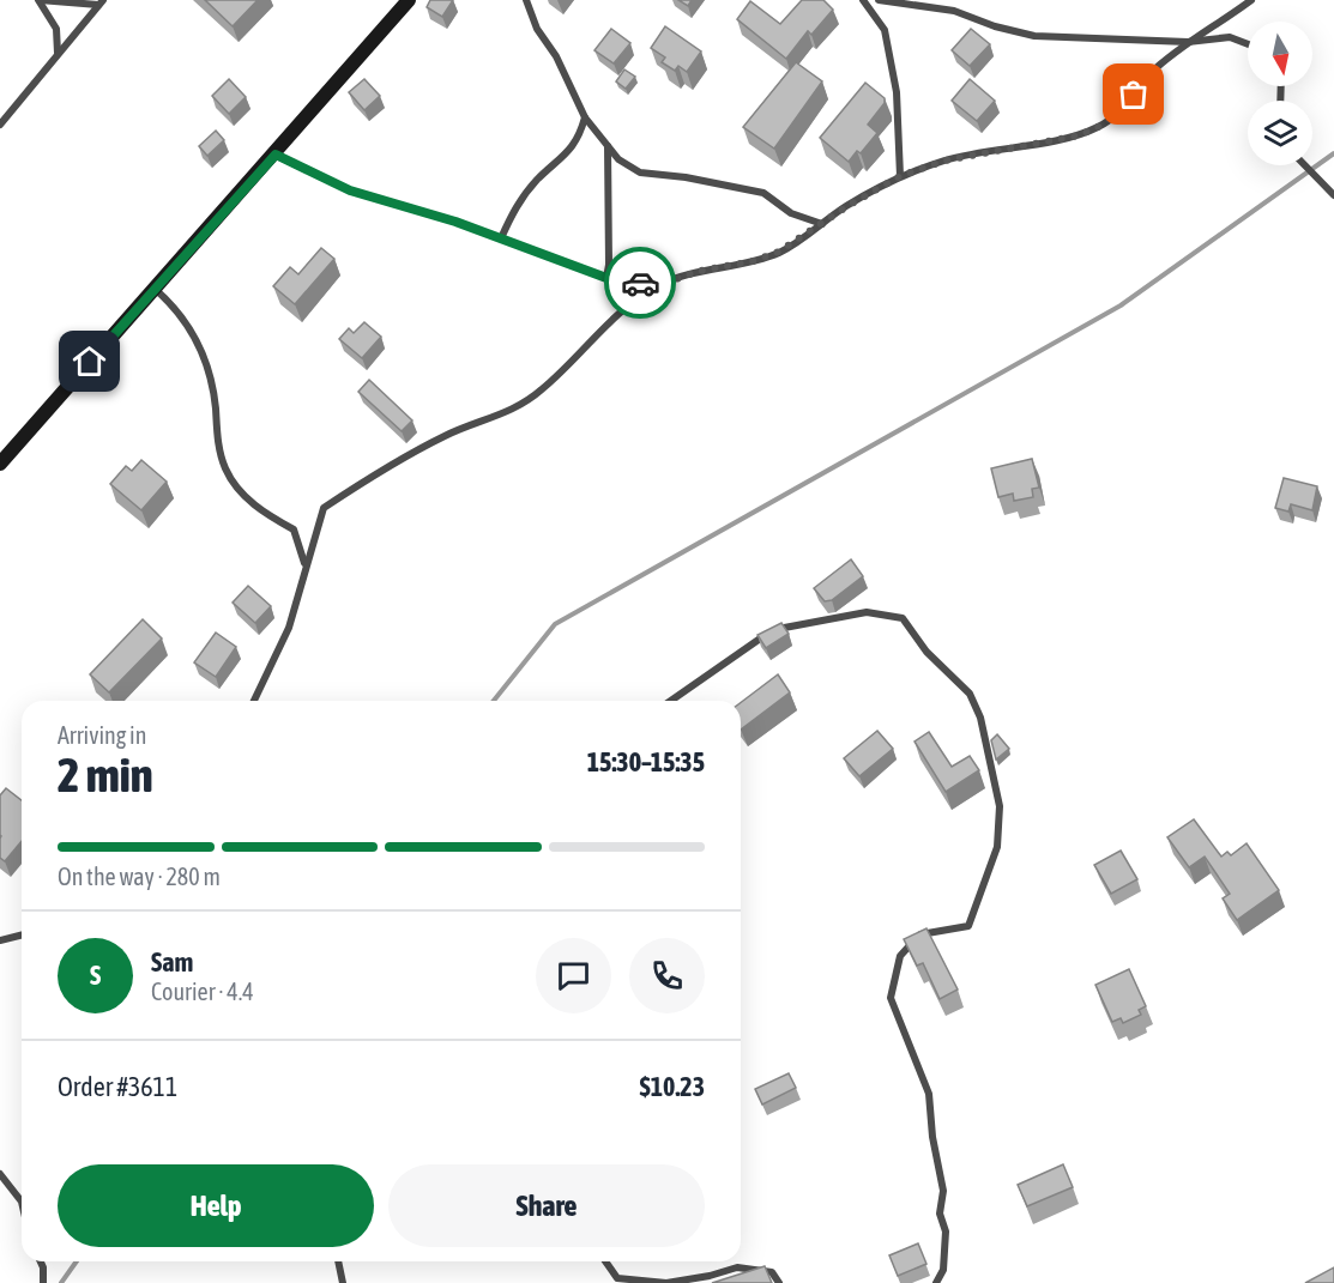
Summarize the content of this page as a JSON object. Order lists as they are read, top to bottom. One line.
{"north":"bottom","page":{"heading":["2 min","Arriving in","15:30–15:35"],"panel":["Sam","Courier · 4.4","Order #3611","$10.23"],"bar":"On the way · 280 m","round":"S","buttons":["Help","Share"]}}
